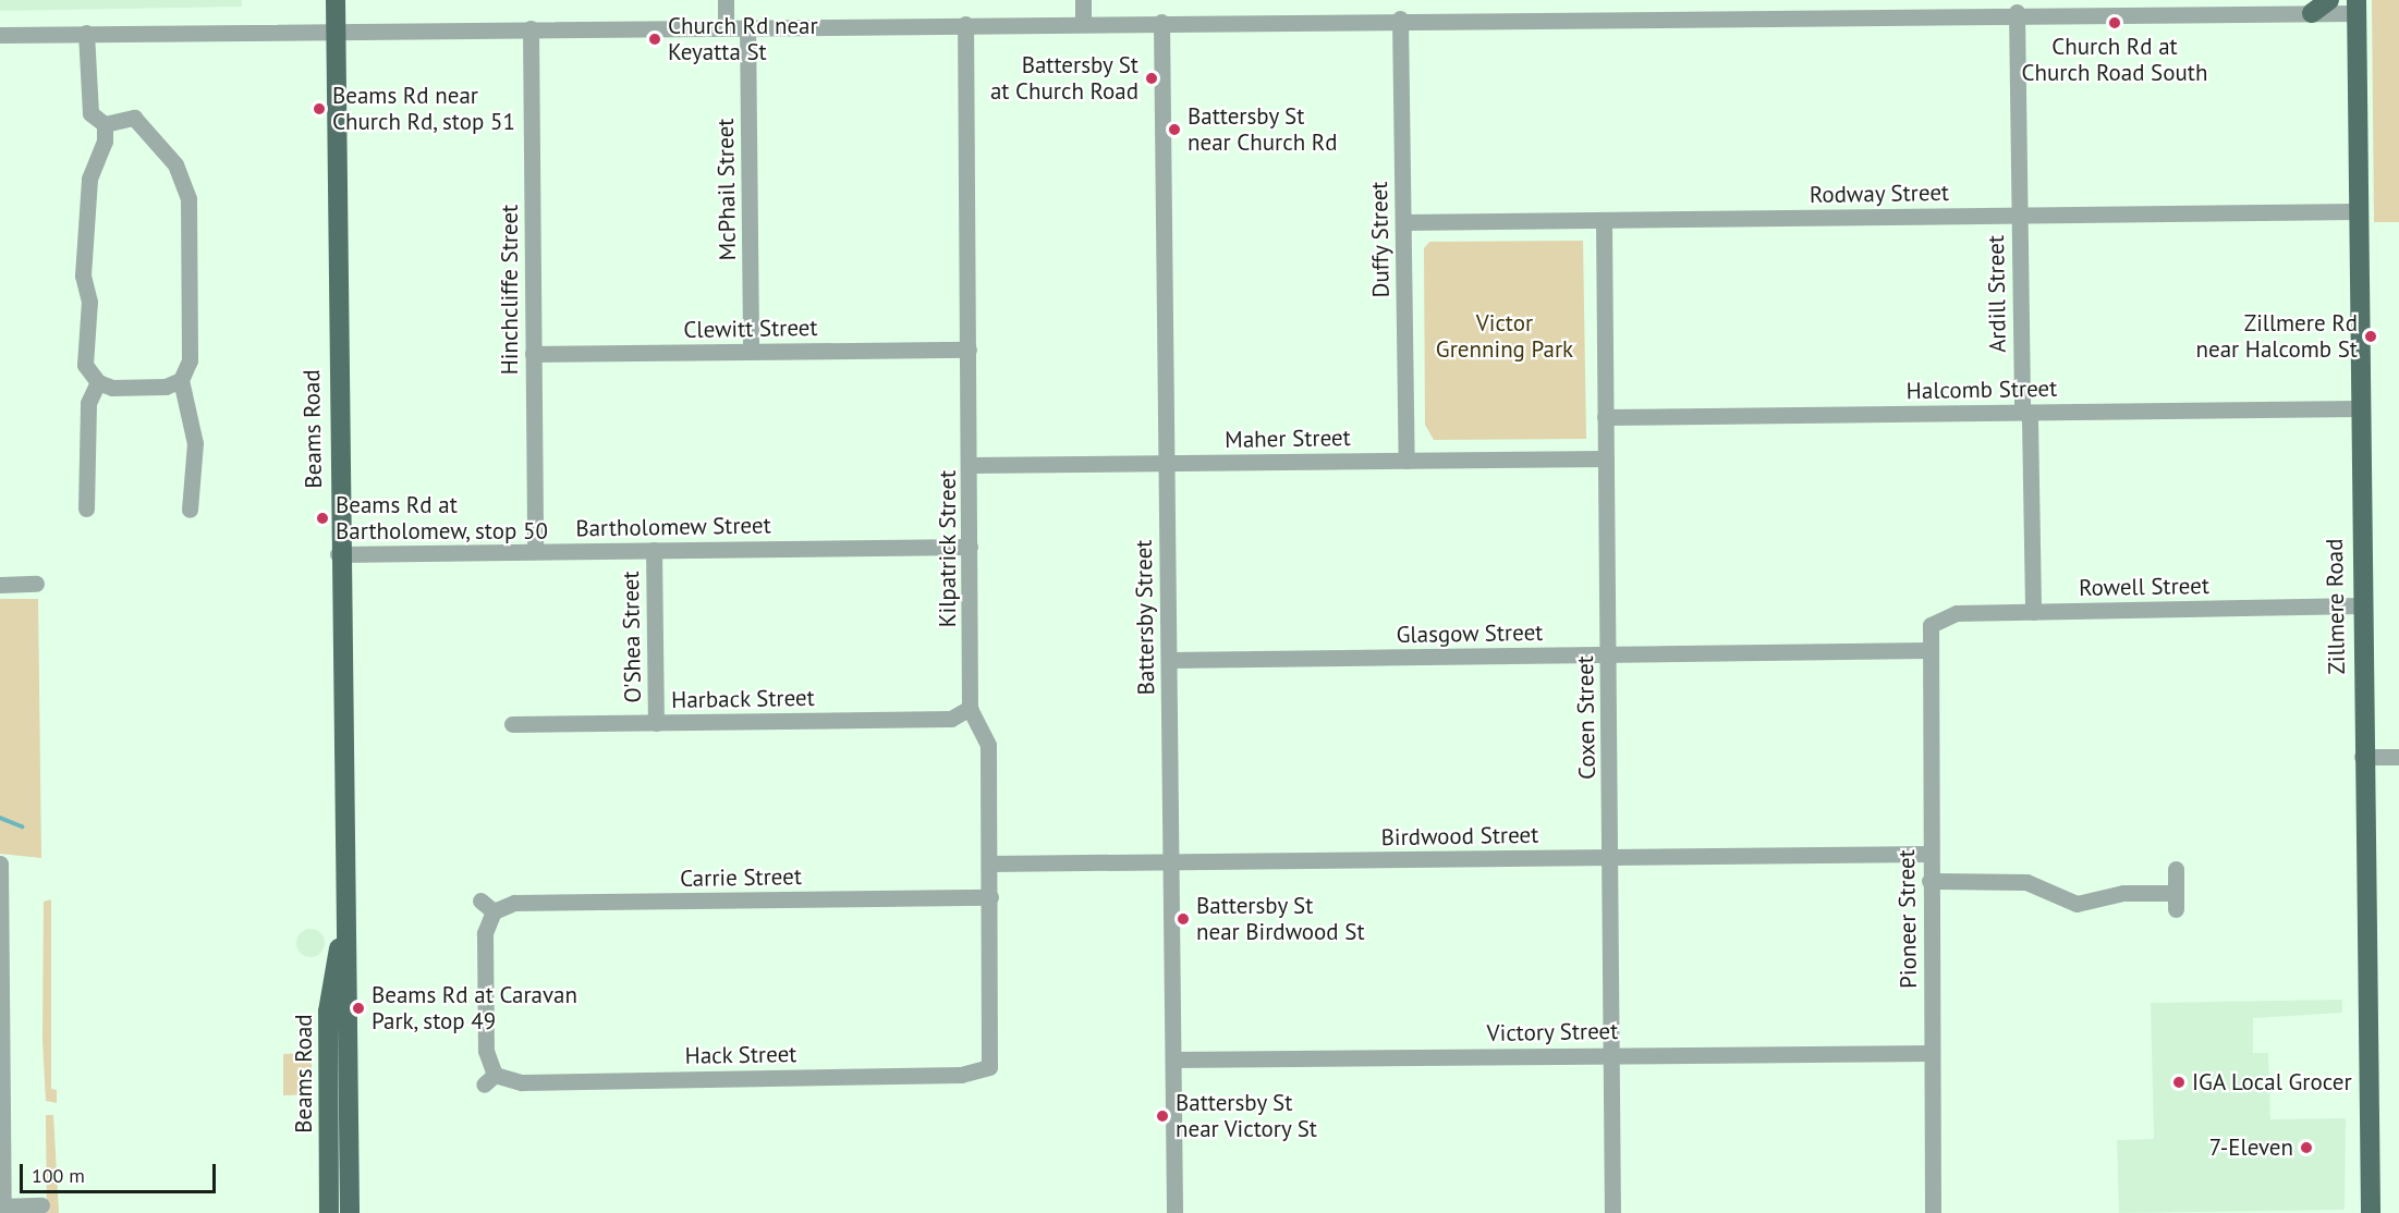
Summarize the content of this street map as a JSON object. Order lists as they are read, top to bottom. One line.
{"streets":{"main road":["Beams Road","Zillmere Road"],"street":["McPhail Street","Rodway Street","Duffy Street","Hinchcliffe Street","Ardill Street","Clewitt Street","Halcomb Street","Maher Street","Bartholomew Street","Kilpatrick Street","Rowell Street","Battersby Street","Glasgow Street","O'Shea Street","Harback Street","Coxen Street","Birdwood Street","Carrie Street","Pioneer Street","Victory Street","Hack Street"]},"crossings":[["McPhail Street","Clewitt Street"],["Rodway Street","Duffy Street"],["Rodway Street","Ardill Street"],["Rodway Street","Zillmere Road"],["Rodway Street","Coxen Street"],["Duffy Street","Maher Street"],["Hinchcliffe Street","Clewitt Street"],["Hinchcliffe Street","Bartholomew Street"],["Ardill Street","Halcomb Street"],["Ardill Street","Rowell Street"],["Clewitt Street","Kilpatrick Street"],["Halcomb Street","Zillmere Road"],["Halcomb Street","Coxen Street"],["Beams Road","Bartholomew Street"],["Maher Street","Kilpatrick Street"],["Maher Street","Battersby Street"],["Maher Street","Coxen Street"],["Bartholomew Street","Kilpatrick Street"],["Bartholomew Street","O'Shea Street"],["Kilpatrick Street","Harback Street"],["Kilpatrick Street","Birdwood Street"],["Kilpatrick Street","Carrie Street"],["Kilpatrick Street","Hack Street"],["Rowell Street","Zillmere Road"],["Rowell Street","Pioneer Street"],["Battersby Street","Glasgow Street"],["Battersby Street","Birdwood Street"],["Battersby Street","Victory Street"],["Glasgow Street","Coxen Street"],["Glasgow Street","Pioneer Street"],["O'Shea Street","Harback Street"],["Coxen Street","Birdwood Street"],["Coxen Street","Victory Street"],["Birdwood Street","Pioneer Street"],["Carrie Street","Hack Street"],["Pioneer Street","Victory Street"]],"parks":["Victor Grenning Park"],"places":["Church Rd at Church Road South","Church Rd near Keyatta St","Battersby St at Church Road","Beams Rd near Church Rd, stop 51","Battersby St near Church Rd","Zillmere Rd near Halcomb St","Beams Rd at Bartholomew, stop 50","Battersby St near Birdwood St","Beams Rd at Caravan Park, stop 49","IGA Local Grocer","Battersby St near Victory St","7-Eleven"],"scale_bar":"100 m"}
